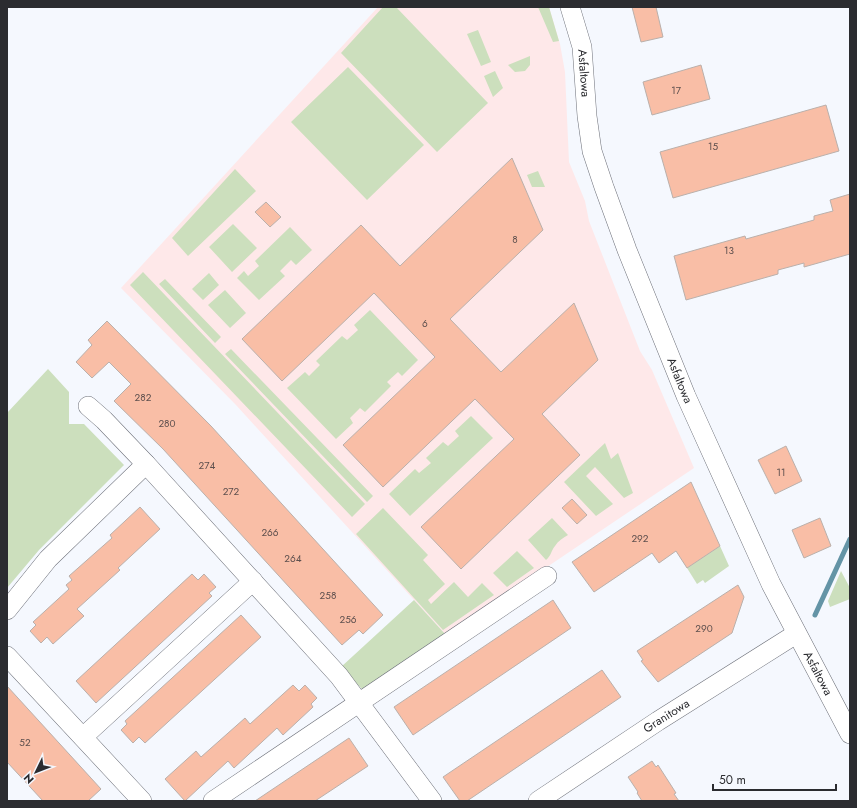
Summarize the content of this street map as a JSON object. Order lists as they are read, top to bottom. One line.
{"streets":{"street":["Asfaltowa","Granitowa"]},"crossings":[["Asfaltowa","Granitowa"]],"house_numbers":["17","15","8","13","6","282","280","274","11","272","266","292","264","258","256","290","52"],"scale_bar":"50 m","north":"bottom left"}
